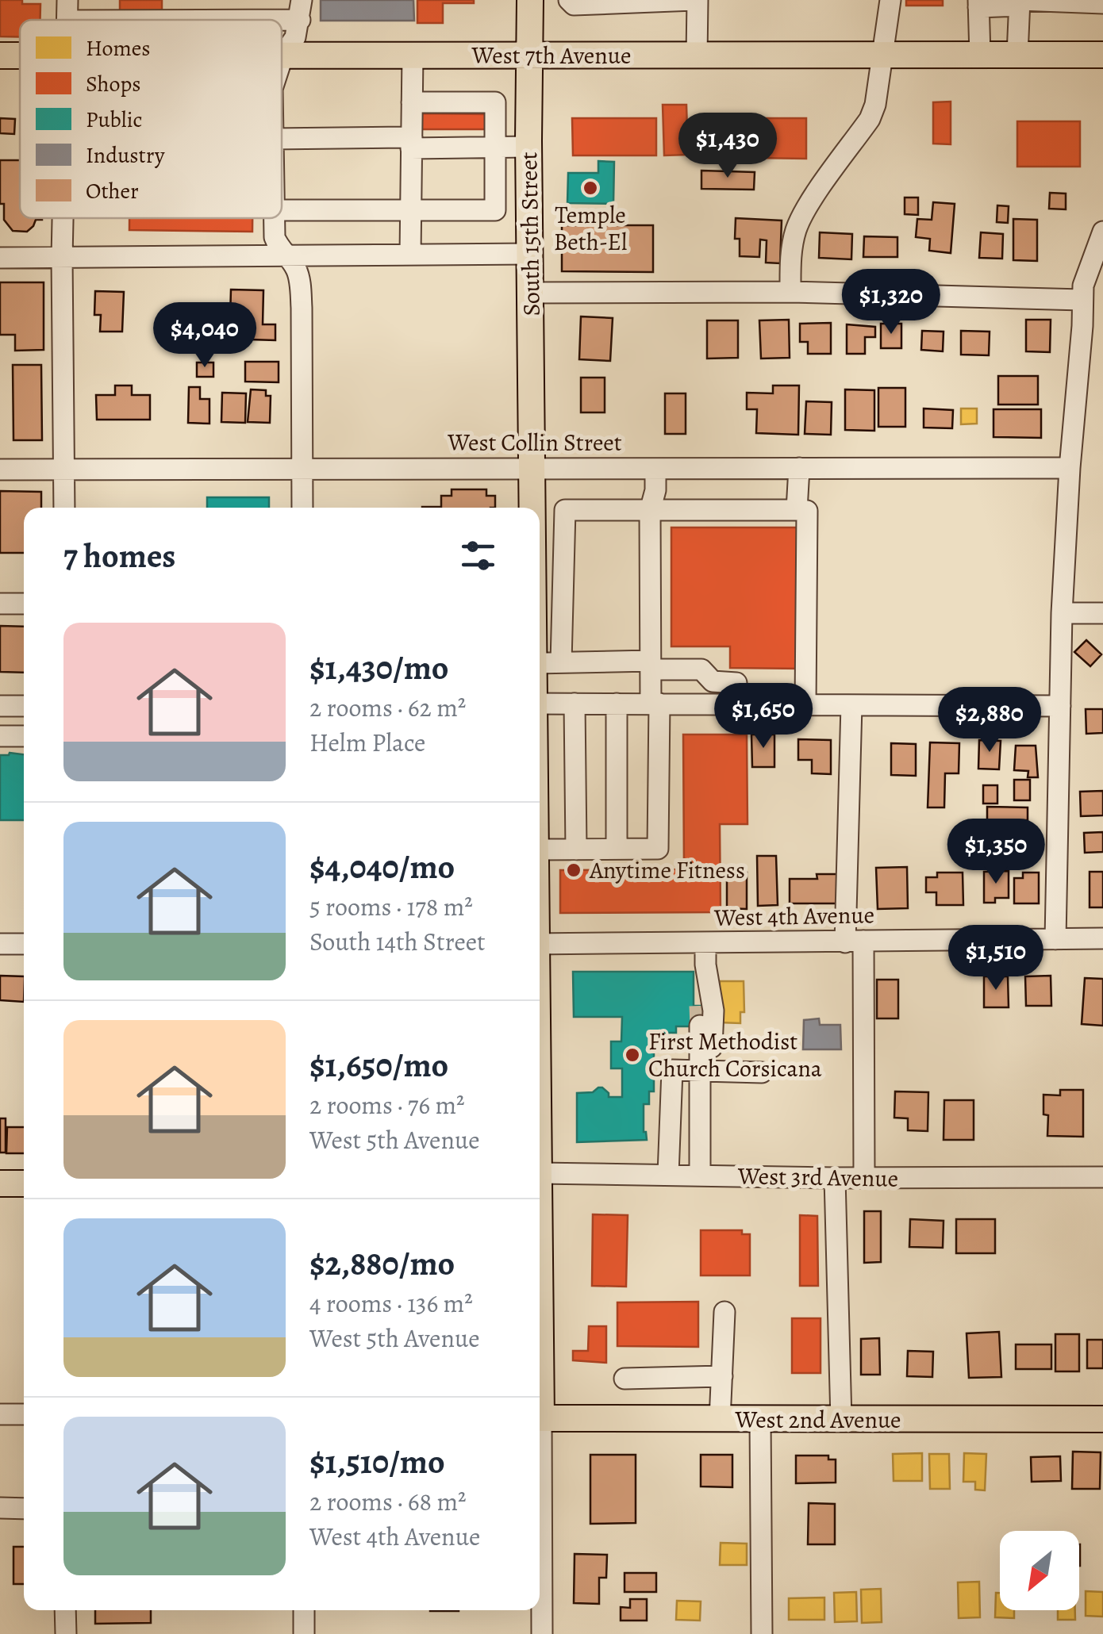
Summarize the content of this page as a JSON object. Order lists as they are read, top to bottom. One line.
{"streets":{"main road":["West 7th Avenue","South 15th Street","West 2nd Avenue"],"street":["West Collin Street","West 4th Avenue","West 3rd Avenue"]},"crossings":[["West 7th Avenue","South 15th Street"],["South 15th Street","West Collin Street"]],"places":["Temple Beth-El","Anytime Fitness","First Methodist Church Corsicana"],"legend":["Homes","Shops","Public","Industry","Other"],"north":"bottom left","page":{"price":["$1,430","$1,320","$4,040","$1,650","$2,880","$1,350","$1,510"],"heading":"7 homes","list":[{"name":"$1,430/mo","note":"2 rooms · 62 m² · Helm Place"},{"name":"$4,040/mo","note":"5 rooms · 178 m² · South 14th Street"},{"name":"$1,650/mo","note":"2 rooms · 76 m² · West 5th Avenue"},{"name":"$2,880/mo","note":"4 rooms · 136 m² · West 5th Avenue"},{"name":"$1,510/mo","note":"2 rooms · 68 m² · West 4th Avenue"}]}}
